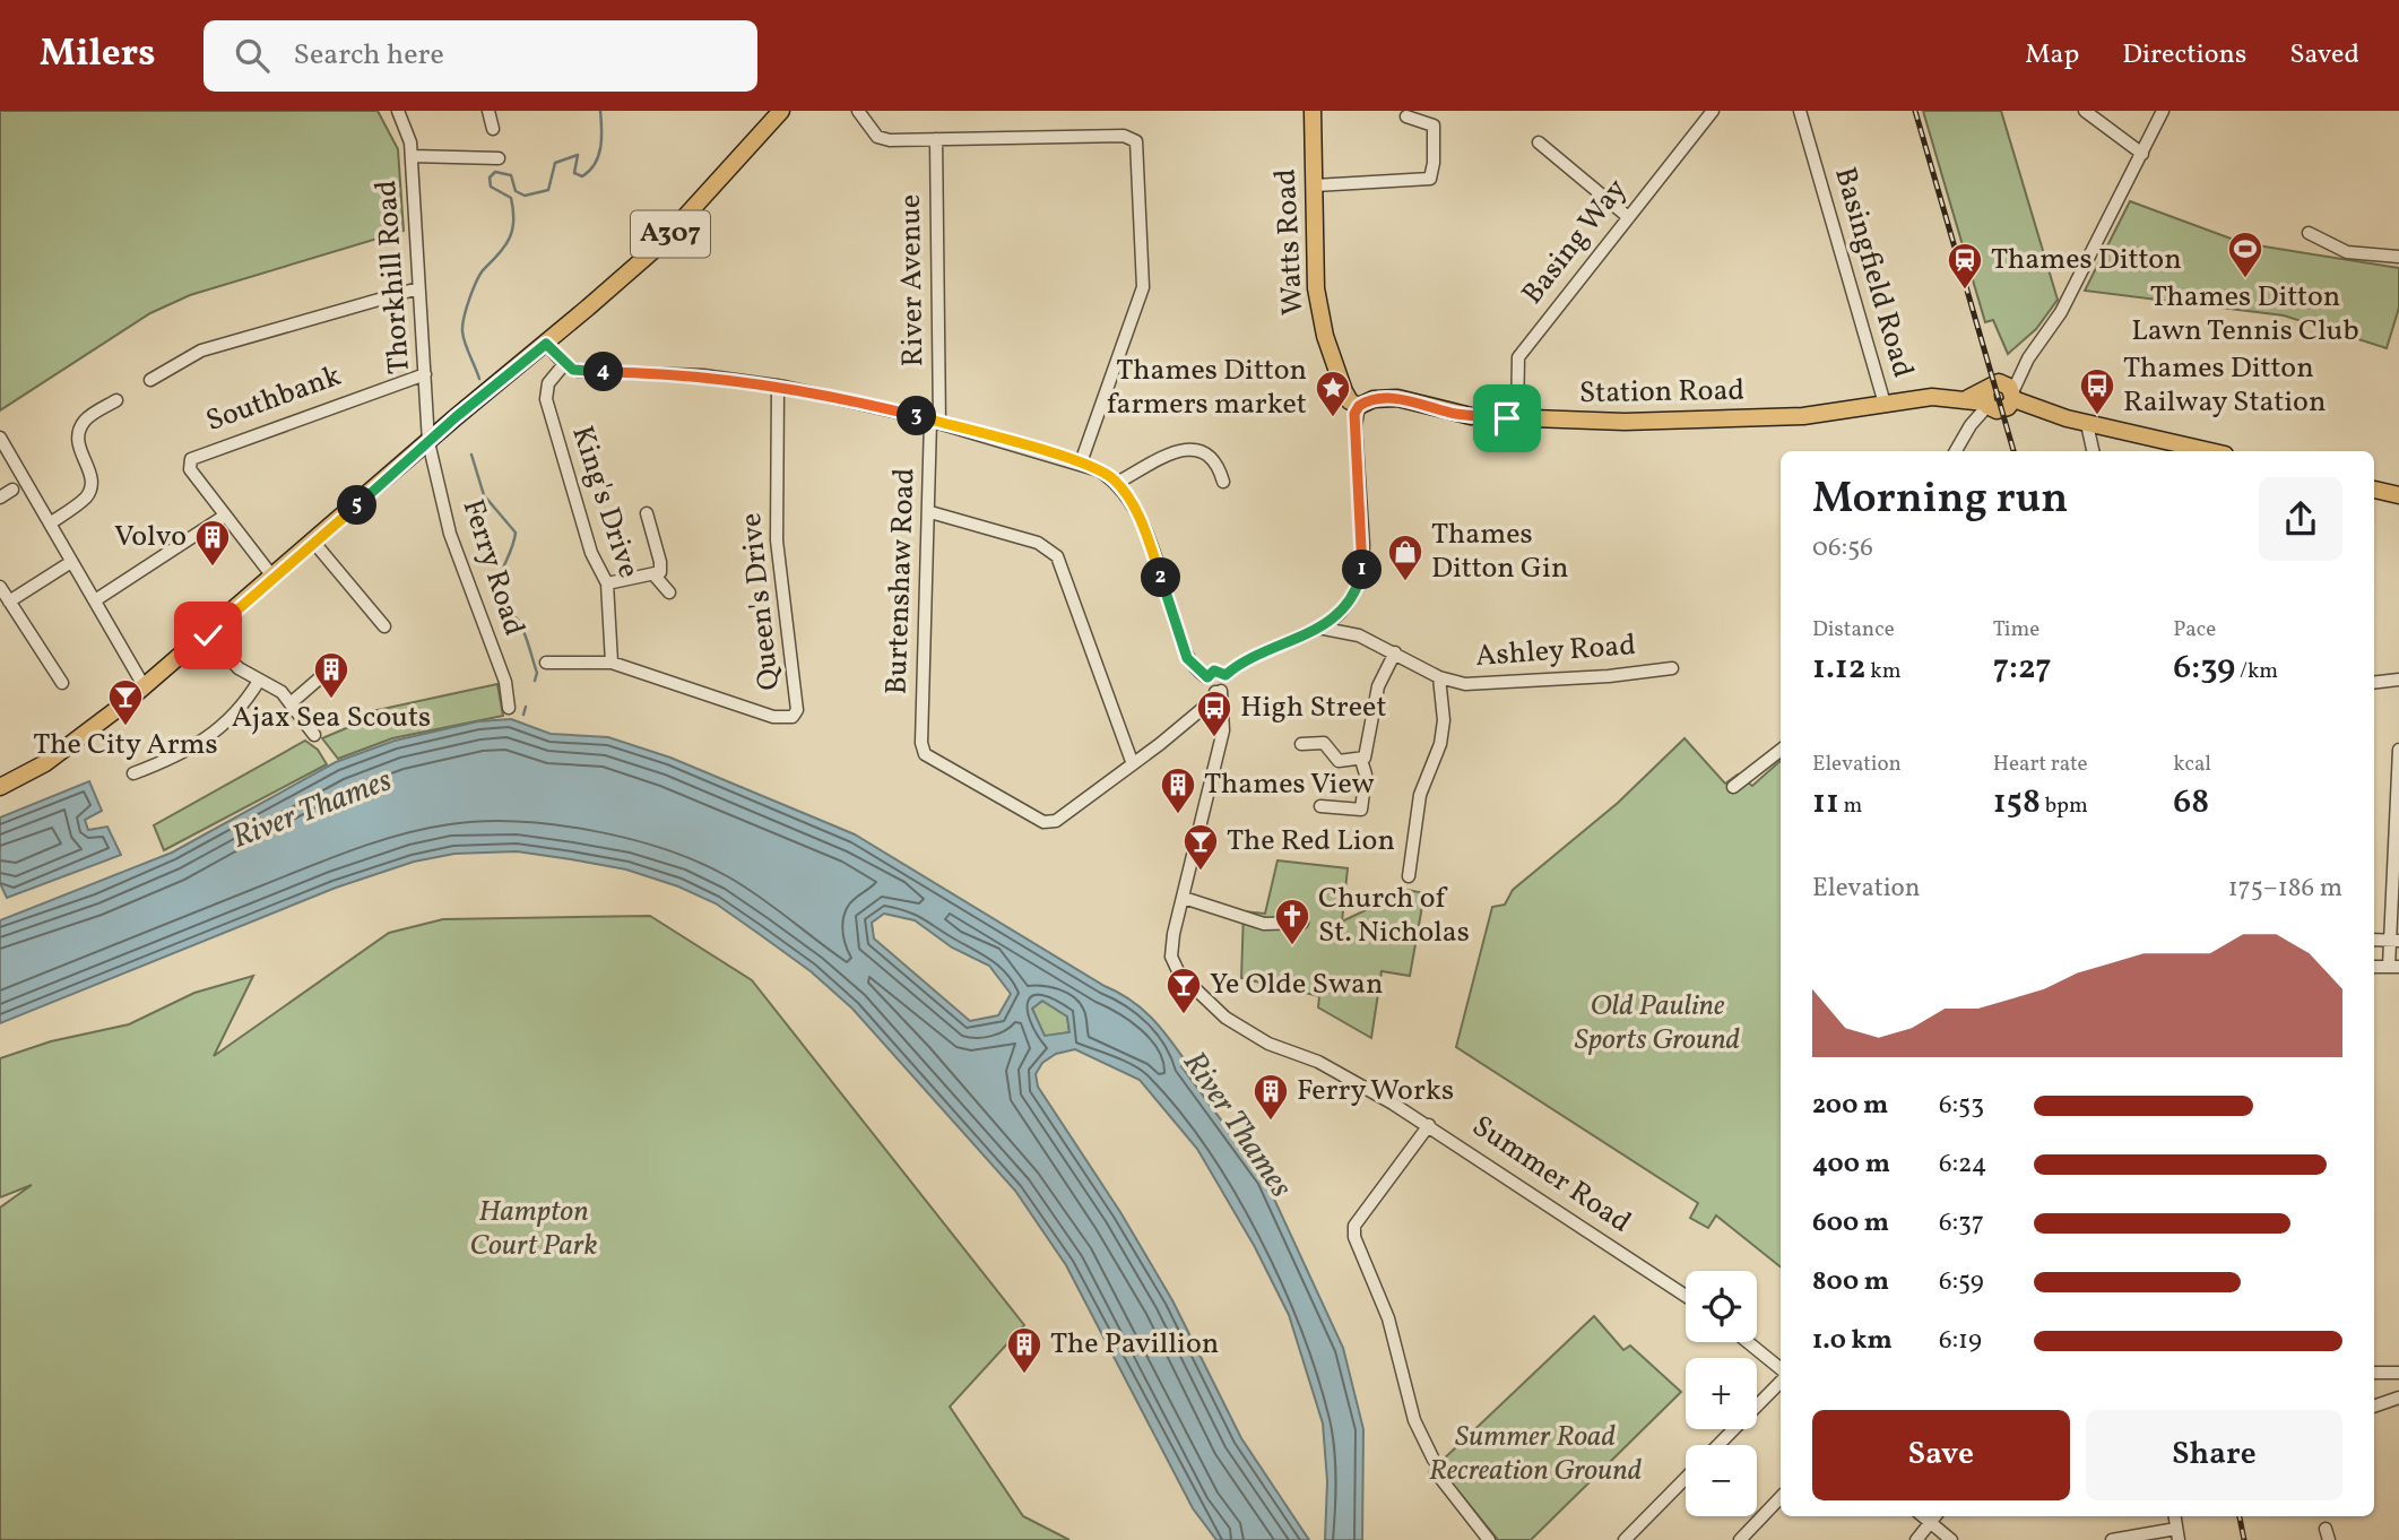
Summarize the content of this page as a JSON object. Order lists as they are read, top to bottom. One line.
{"streets":{"main road":["A307","Watts Road","Station Road"],"street":["Basing Way","Basingfield Road","Thorkhill Road","River Avenue","Southbank","King's Drive","Ferry Road","Burtenshaw Road","Queen's Drive","Ashley Road","Summer Road"]},"crossings":[["A307","Thorkhill Road"],["A307","Ferry Road"],["Watts Road","Station Road"],["Basing Way","Station Road"],["Basingfield Road","Station Road"],["Thorkhill Road","Southbank"],["Thorkhill Road","Ferry Road"],["River Avenue","Burtenshaw Road"],["King's Drive","Queen's Drive"]],"water":["River Thames"],"parks":["Old Pauline Sports Ground","Hampton Court Park","Summer Road Recreation Ground"],"places":{"sports":["Thames Ditton Lawn Tennis Club"],"station":["Thames Ditton"],"bus stop":["Thames Ditton Railway Station","High Street"],"place":["Thames Ditton farmers market"],"building":["Volvo","Ajax Sea Scouts","Thames View","Ferry Works","The Pavillion"],"shop":["Thames Ditton Gin"],"bar":["The City Arms","The Red Lion","Ye Olde Swan"],"church":["Church of St. Nicholas"]},"page":{"header":"Milers","search":"Search here","nav":["Map","Directions","Saved"],"pins":["4","3","5","1","2"],"heading":["Morning run","06:56"],"stats":[["Distance","1.12 km"],["Time","7:27"],["Pace","6:39 /km"],["Elevation","11 m"],["Heart rate","158 bpm"],["kcal","68"]],"chart":["Elevation","175–186 m"],"list":[{"name":"200 m","note":"6:53"},{"name":"400 m","note":"6:24"},{"name":"600 m","note":"6:37"},{"name":"800 m","note":"6:59"},{"name":"1.0 km","note":"6:19"}],"map_buttons":["+","−"],"buttons":["Save","Share"]}}
